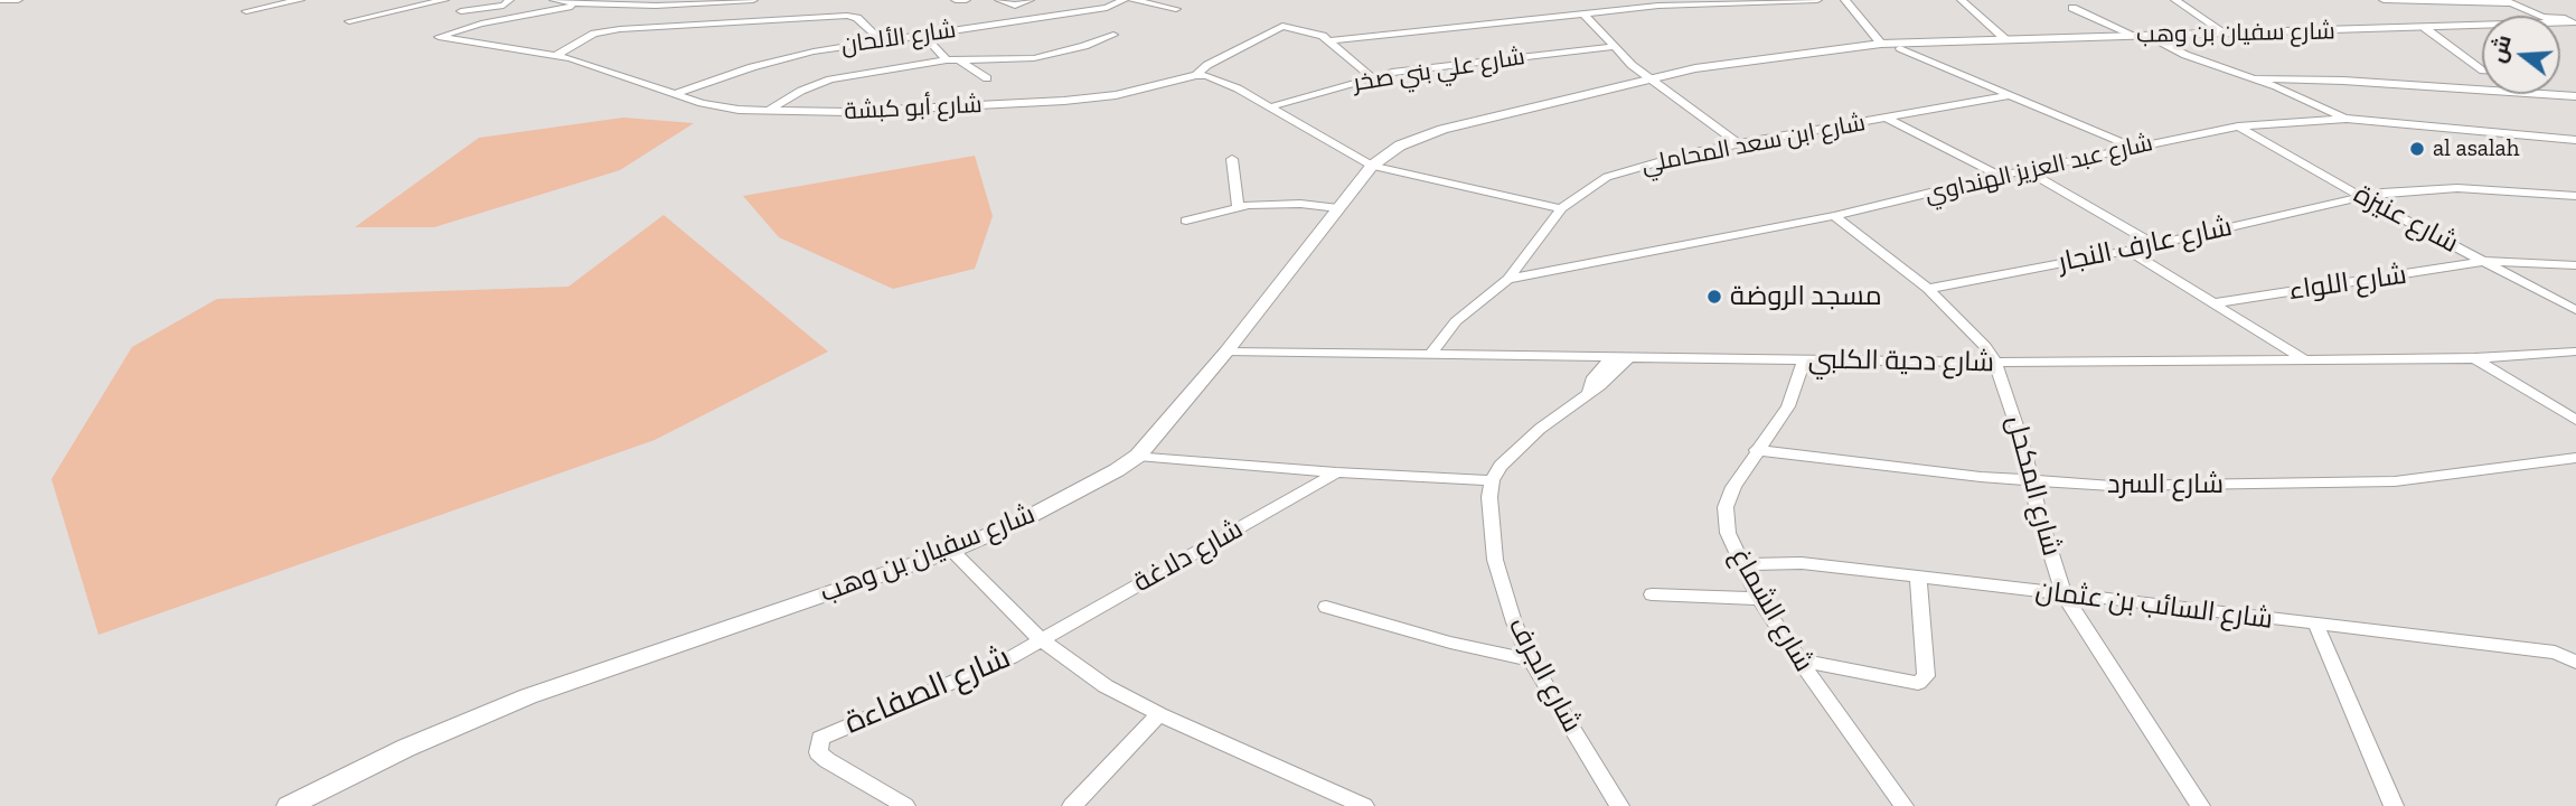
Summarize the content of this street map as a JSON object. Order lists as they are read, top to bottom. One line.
{"streets":{"street":["شارع سفيان بن وهب","شارع الألحان","شارع علي بني صخر","شارع أبو كبشة","شارع ابن سعد المحاملي","شارع عبد العزيز الهنداوي","شارع عنيزة","شارع عارف النجار","شارع اللواء","شارع دحية الكلبي","شارع السرد","شارع المكحل","شارع دلاغة","شارع السائب بن عثمان","شارع الشماغ","شارع الجرف","شارع الصفاءة"]},"crossings":[["شارع سفيان بن وهب","شارع دحية الكلبي"],["شارع الألحان","شارع أبو كبشة"],["شارع ابن سعد المحاملي","شارع عبد العزيز الهنداوي"],["شارع ابن سعد المحاملي","شارع دحية الكلبي"],["شارع عبد العزيز الهنداوي","شارع عنيزة"],["شارع عبد العزيز الهنداوي","شارع المكحل"],["شارع عنيزة","شارع عارف النجار"],["شارع عنيزة","شارع اللواء"],["شارع عارف النجار","شارع اللواء"],["شارع عارف النجار","شارع المكحل"],["شارع اللواء","شارع دحية الكلبي"],["شارع دحية الكلبي","شارع المكحل"],["شارع دحية الكلبي","شارع الشماغ"],["شارع السرد","شارع المكحل"],["شارع السرد","شارع الشماغ"],["شارع المكحل","شارع السائب بن عثمان"],["شارع دلاغة","شارع الصفاءة"],["شارع السائب بن عثمان","شارع الشماغ"]],"places":["al asalah","مسجد الروضة"],"north":"left"}
